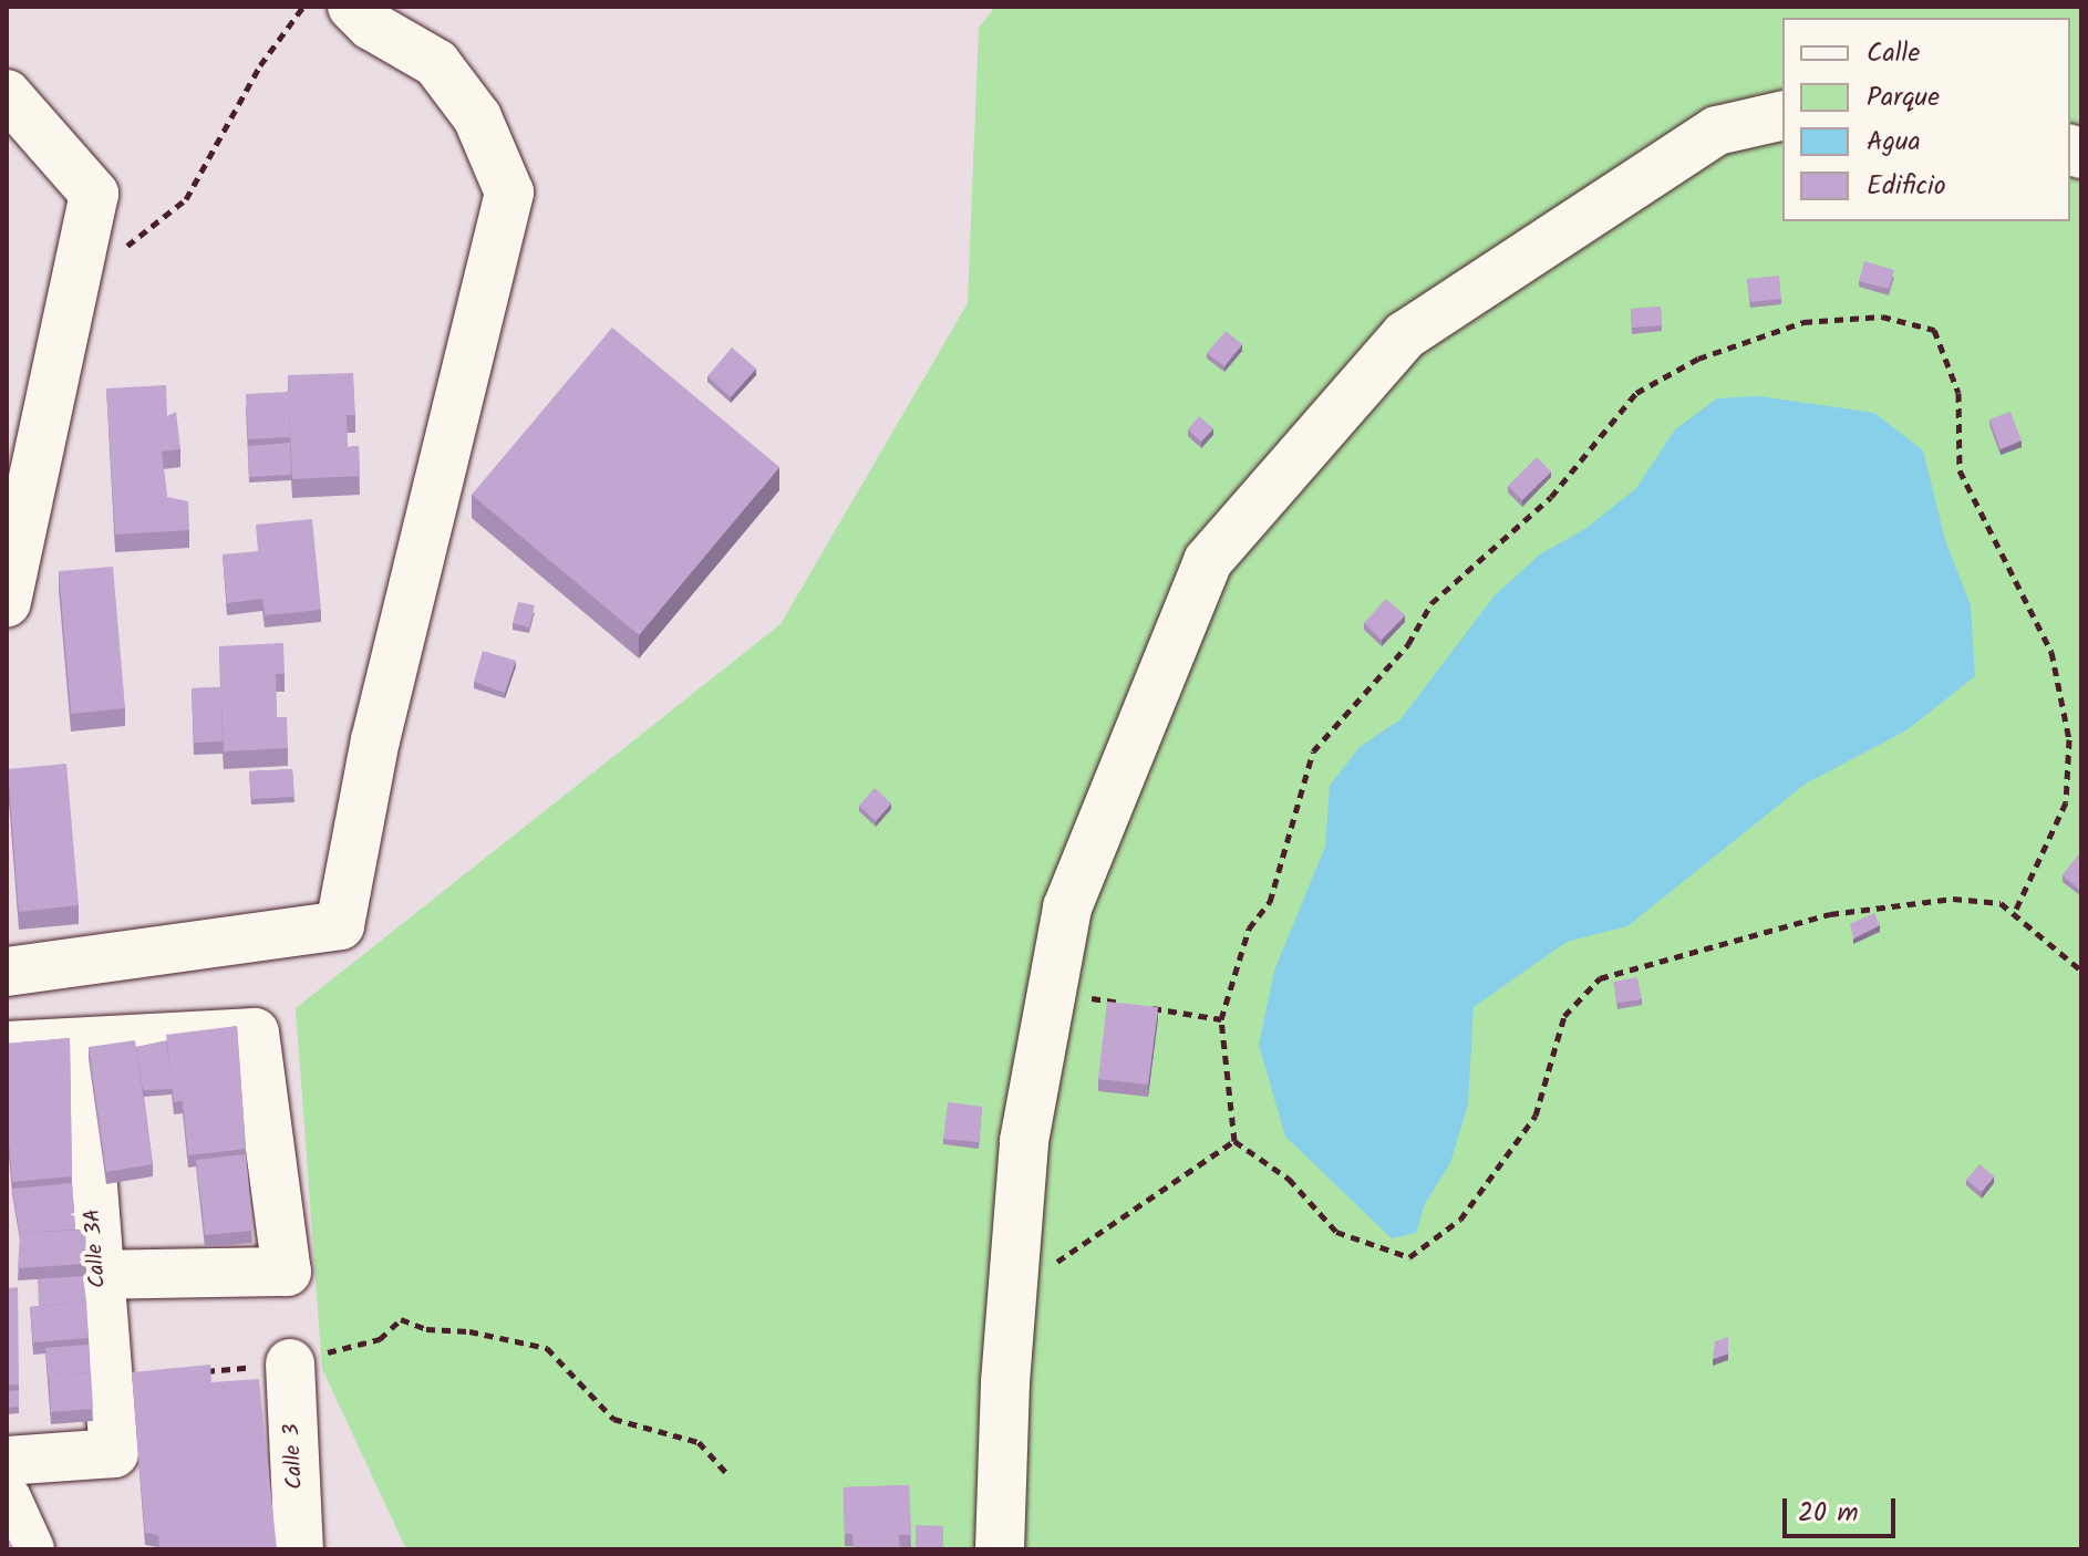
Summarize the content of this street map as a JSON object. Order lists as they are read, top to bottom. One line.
{"streets":{"street":["Calle 3A","Calle 3"]},"legend":["Calle","Parque","Agua","Edificio"],"scale_bar":"20 m"}
